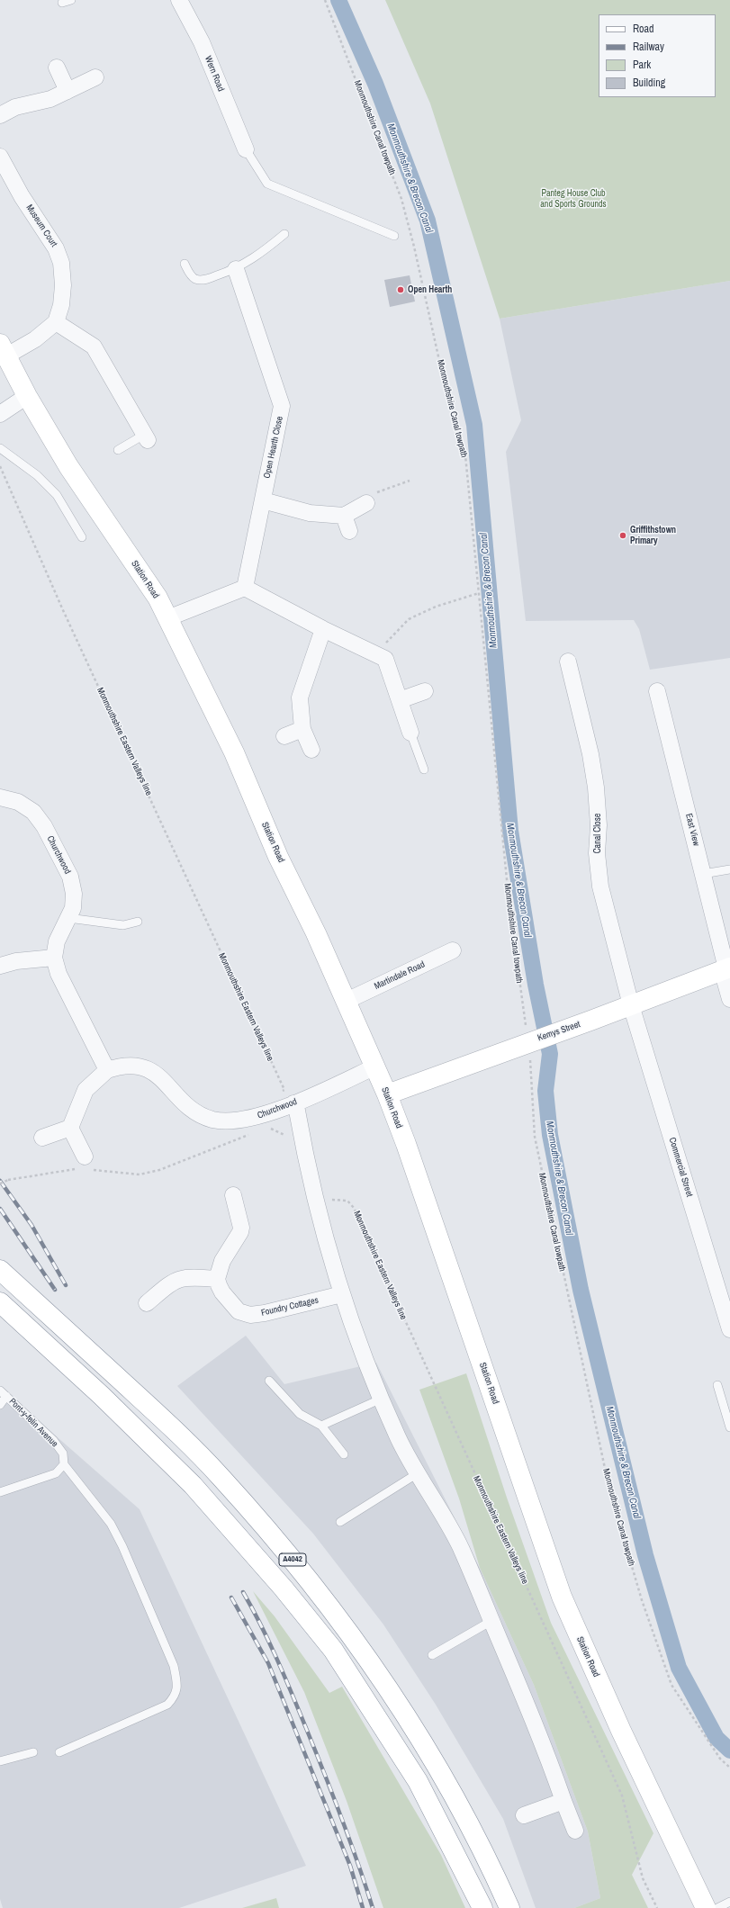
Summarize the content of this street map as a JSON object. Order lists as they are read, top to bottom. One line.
{"streets":{"main road":["Station Road","Kemys Street","A4042"],"street":["Wern Road","Museum Court","Open Hearth Close","East View","Canal Close","Churchwood","Martindale Road","Commercial Street","Foundry Cottages"],"lane":["Pont-y-felin Avenue"],"path":["Monmouthshire Canal towpath","Monmouthshire Eastern Valleys line"]},"crossings":[["Monmouthshire Canal towpath","Kemys Street"],["Station Road","Churchwood"],["Station Road","Martindale Road"],["Station Road","Kemys Street"],["East View","Kemys Street"],["Canal Close","Kemys Street"],["Canal Close","Commercial Street"],["Kemys Street","Commercial Street"]],"water":["Monmouthshire & Brecon Canal"],"parks":["Panteg House Club and Sports Grounds"],"places":["Open Hearth","Griffithstown Primary"],"legend":["Road","Railway","Park","Building"]}
